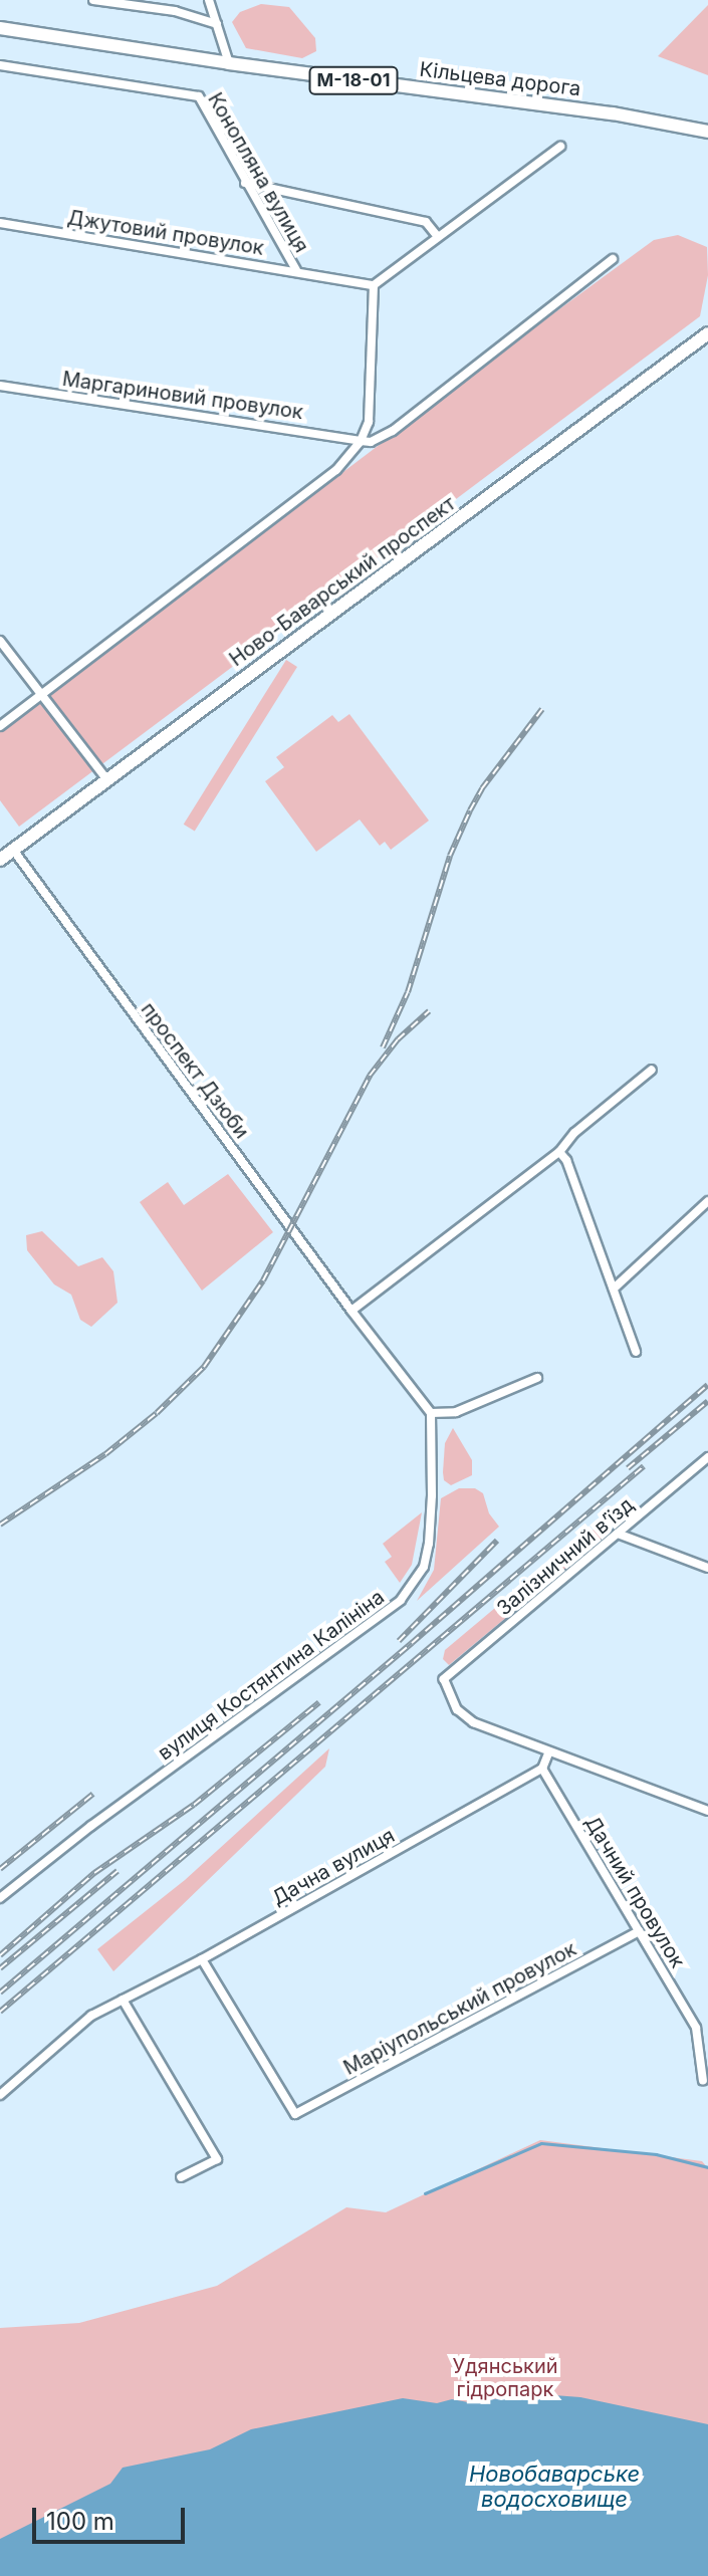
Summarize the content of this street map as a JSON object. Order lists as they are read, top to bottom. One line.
{"streets":{"main road":["Кільцева дорога","М-18-01","Ново-Баварський проспект"],"street":["Конопляна вулиця","Джутовий провулок","Маргариновий провулок","проспект Дзюби","Залізничний в’їзд","вулиця Костянтина Калініна","Дачна вулиця","Дачний провулок","Маріупольський провулок"]},"crossings":[["Конопляна вулиця","Джутовий провулок"],["Ново-Баварський проспект","проспект Дзюби"],["Дачна вулиця","Дачний провулок"],["Дачна вулиця","Маріупольський провулок"],["Дачний провулок","Маріупольський провулок"]],"water":["Новобаварське водосховище"],"parks":["Удянський гідропарк"],"scale_bar":"100 m"}
